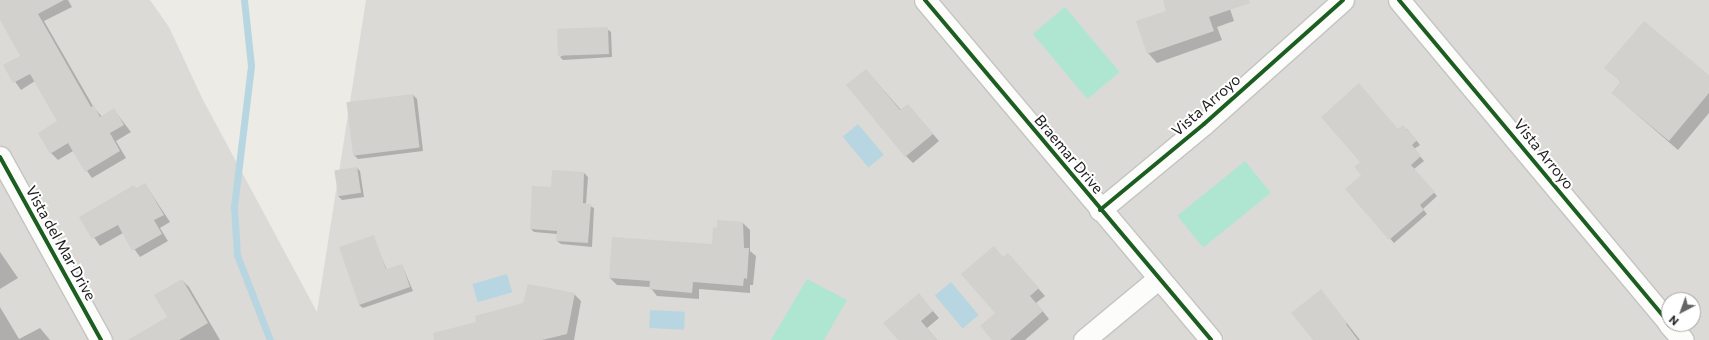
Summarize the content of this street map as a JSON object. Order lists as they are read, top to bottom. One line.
{"streets":{"street":["Vista Arroyo","Braemar Drive","Vista del Mar Drive"]},"crossings":[["Vista Arroyo","Braemar Drive"]],"north":"bottom left"}
